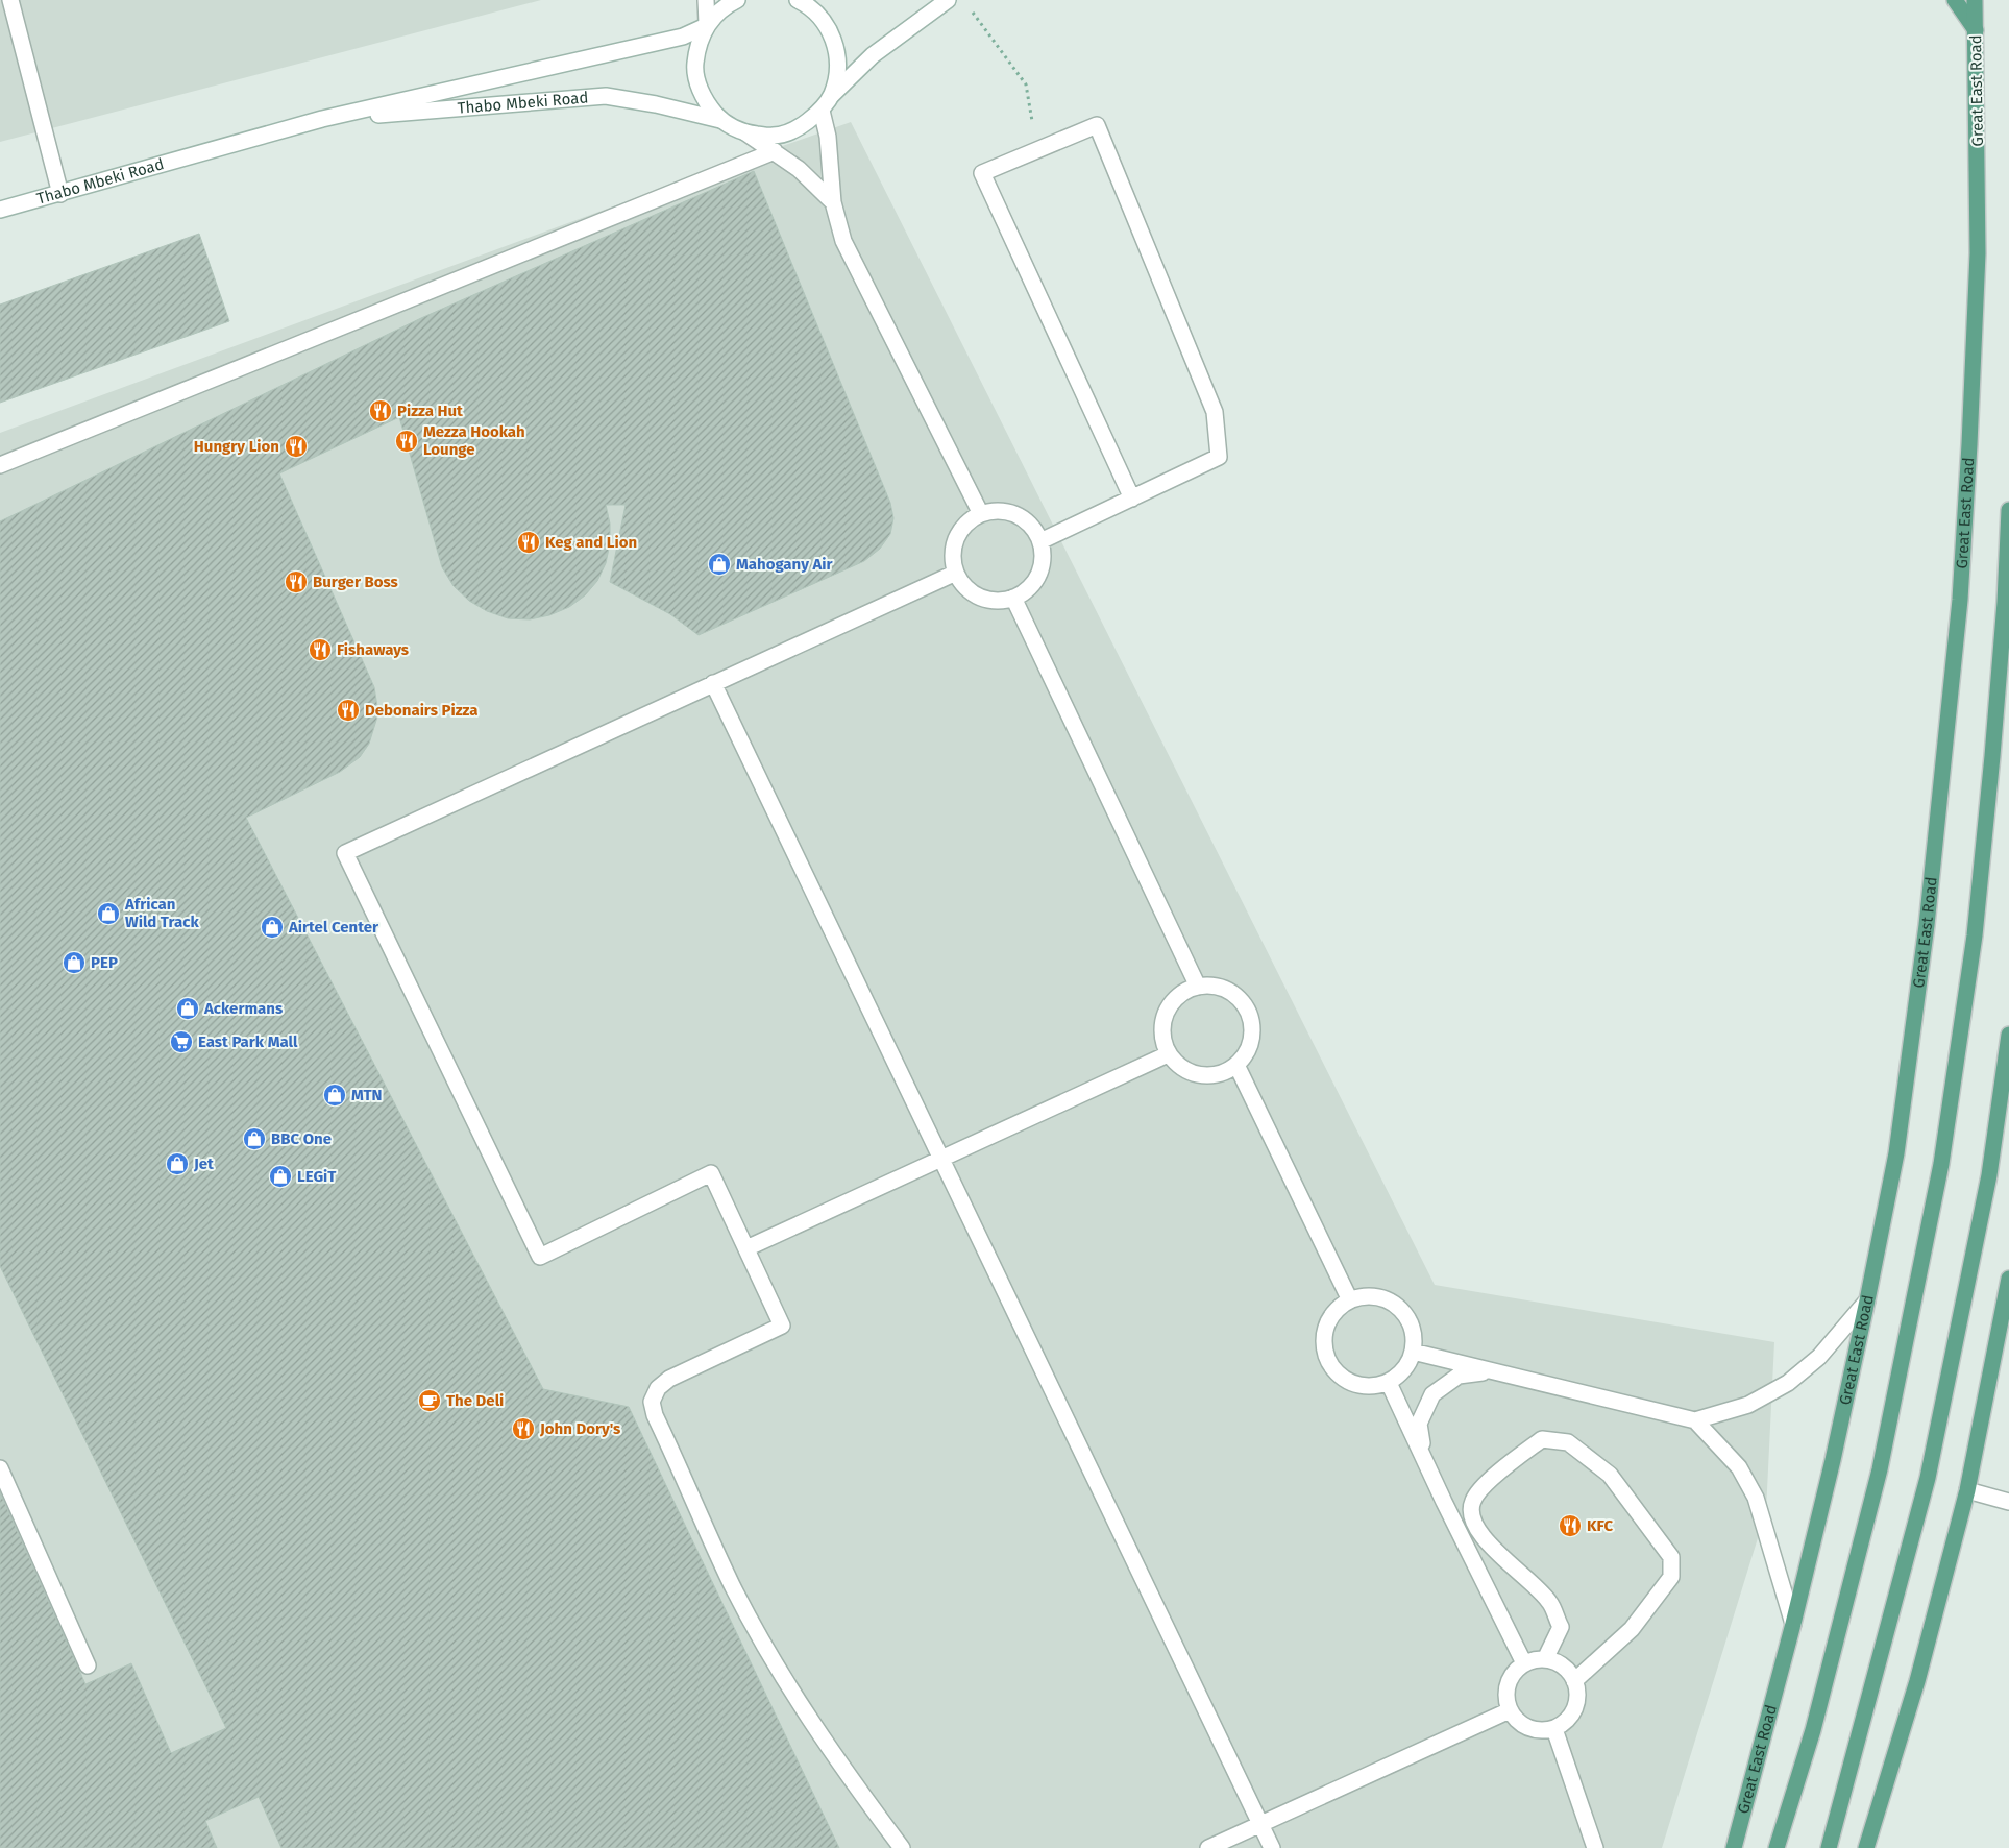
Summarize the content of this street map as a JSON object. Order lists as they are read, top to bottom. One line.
{"streets":{"main road":["Great East Road","Thabo Mbeki Road"]},"places":{"restaurant":["Pizza Hut","Mezza Hookah Lounge","Hungry Lion","Keg and Lion","Burger Boss","Fishaways","Debonairs Pizza","John Dory's","KFC"],"shop":["Mahogany Air","African Wild Track","Airtel Center","PEP","Ackermans","MTN","BBC One","Jet","LEGiT"],"supermarket":["East Park Mall"],"cafe":["The Deli"]}}
